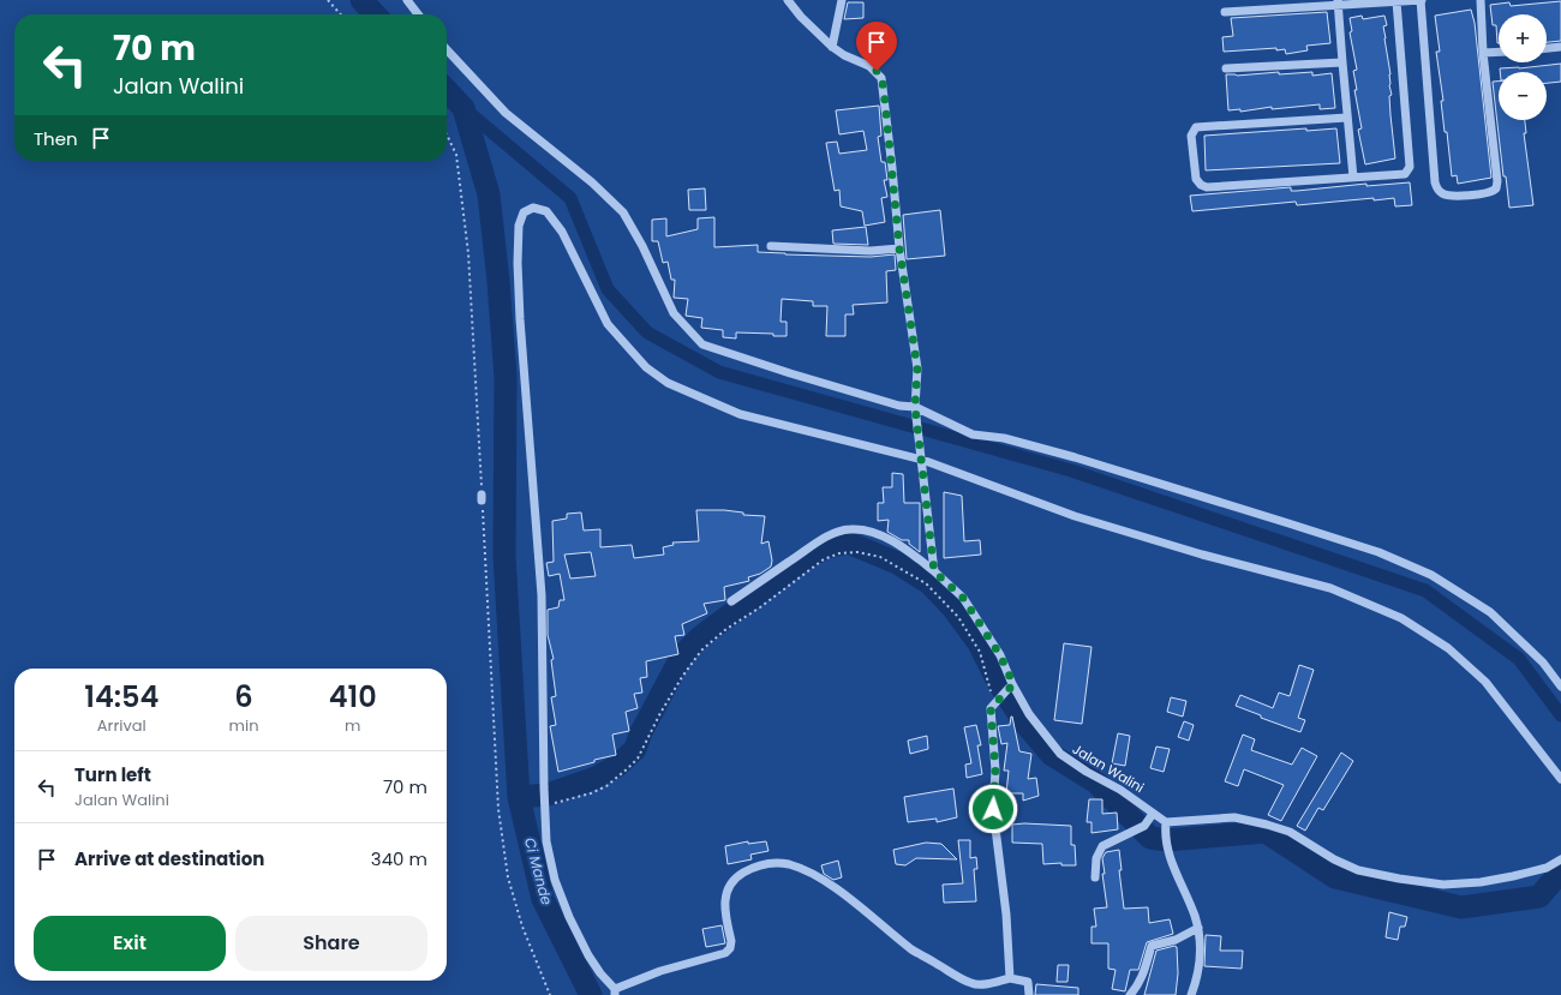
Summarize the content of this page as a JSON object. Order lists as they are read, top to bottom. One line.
{"streets":{"street":["Jalan Walini"]},"water":["Ci Mande"],"page":{"map_buttons":["+","−"],"turn":["70 m","Jalan Walini"],"then":"Then","eta":["14:54","Arrival","6","min","410","m"],"list":[{"name":"Turn left","note":"Jalan Walini","value":"70 m"},{"name":"Arrive at destination","value":"340 m"}],"buttons":["Exit","Share"]}}
